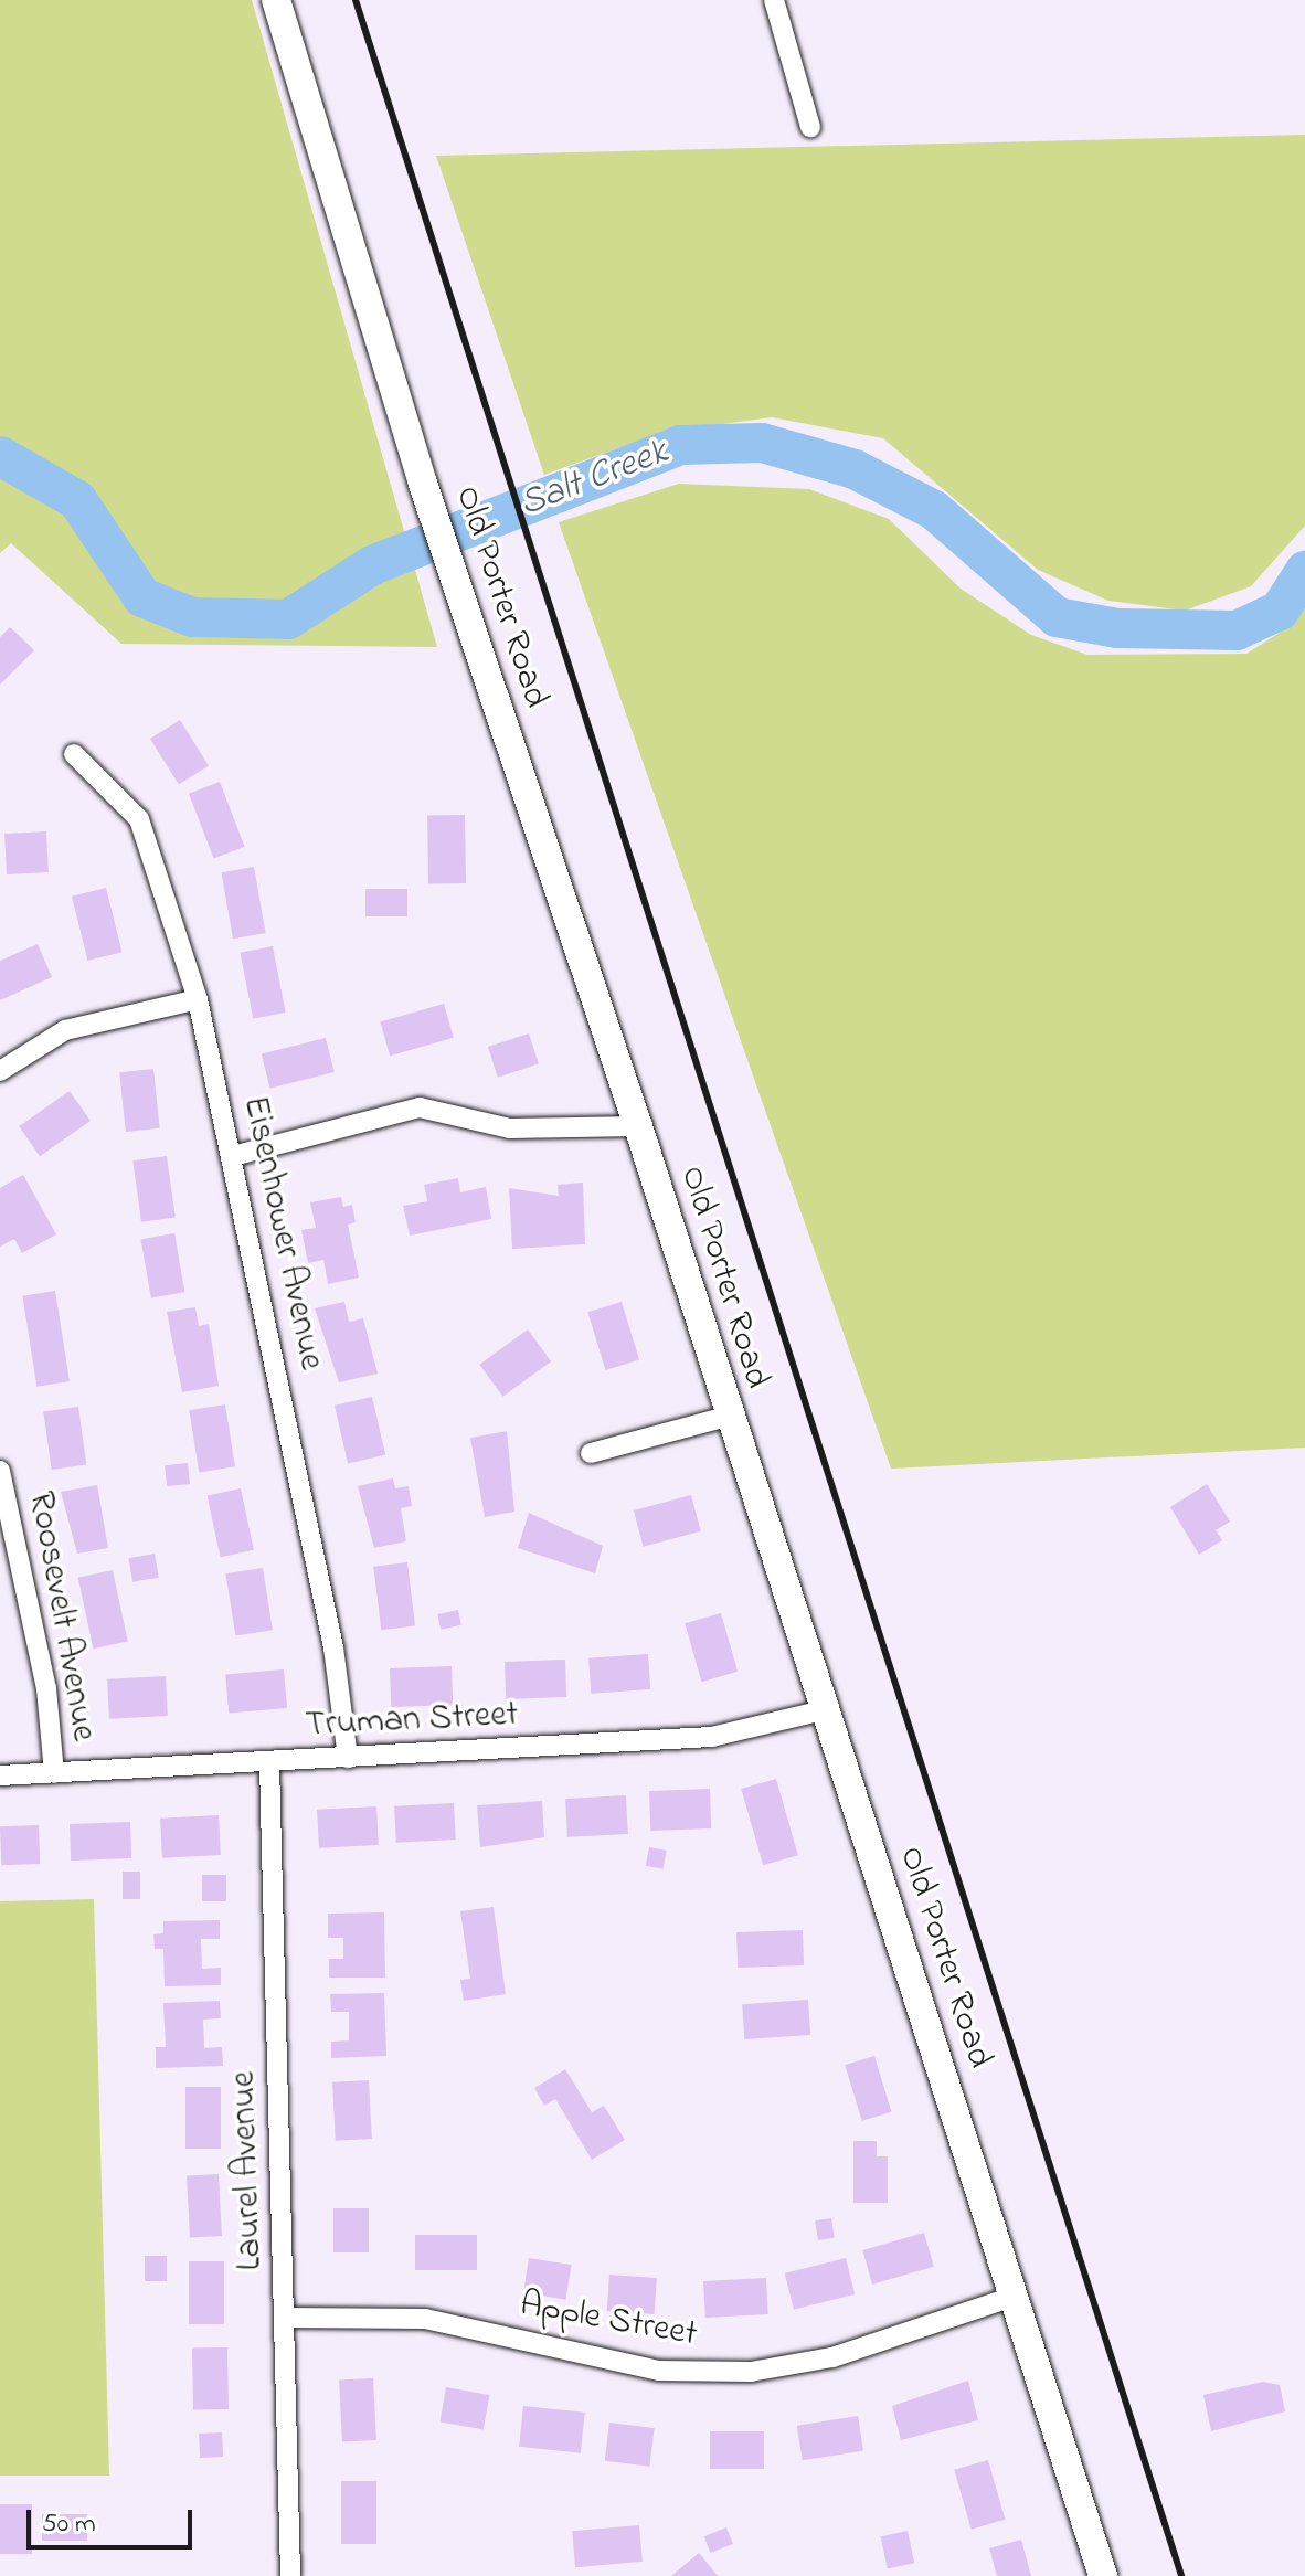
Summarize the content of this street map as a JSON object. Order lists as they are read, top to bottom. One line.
{"streets":{"street":["Old Porter Road","Eisenhower Avenue","Roosevelt Avenue","Truman Street","Laurel Avenue","Apple Street"]},"crossings":[["Old Porter Road","Truman Street"],["Old Porter Road","Apple Street"],["Eisenhower Avenue","Truman Street"],["Roosevelt Avenue","Truman Street"],["Truman Street","Laurel Avenue"],["Laurel Avenue","Apple Street"]],"water":["Salt Creek"],"scale_bar":"50 m"}
